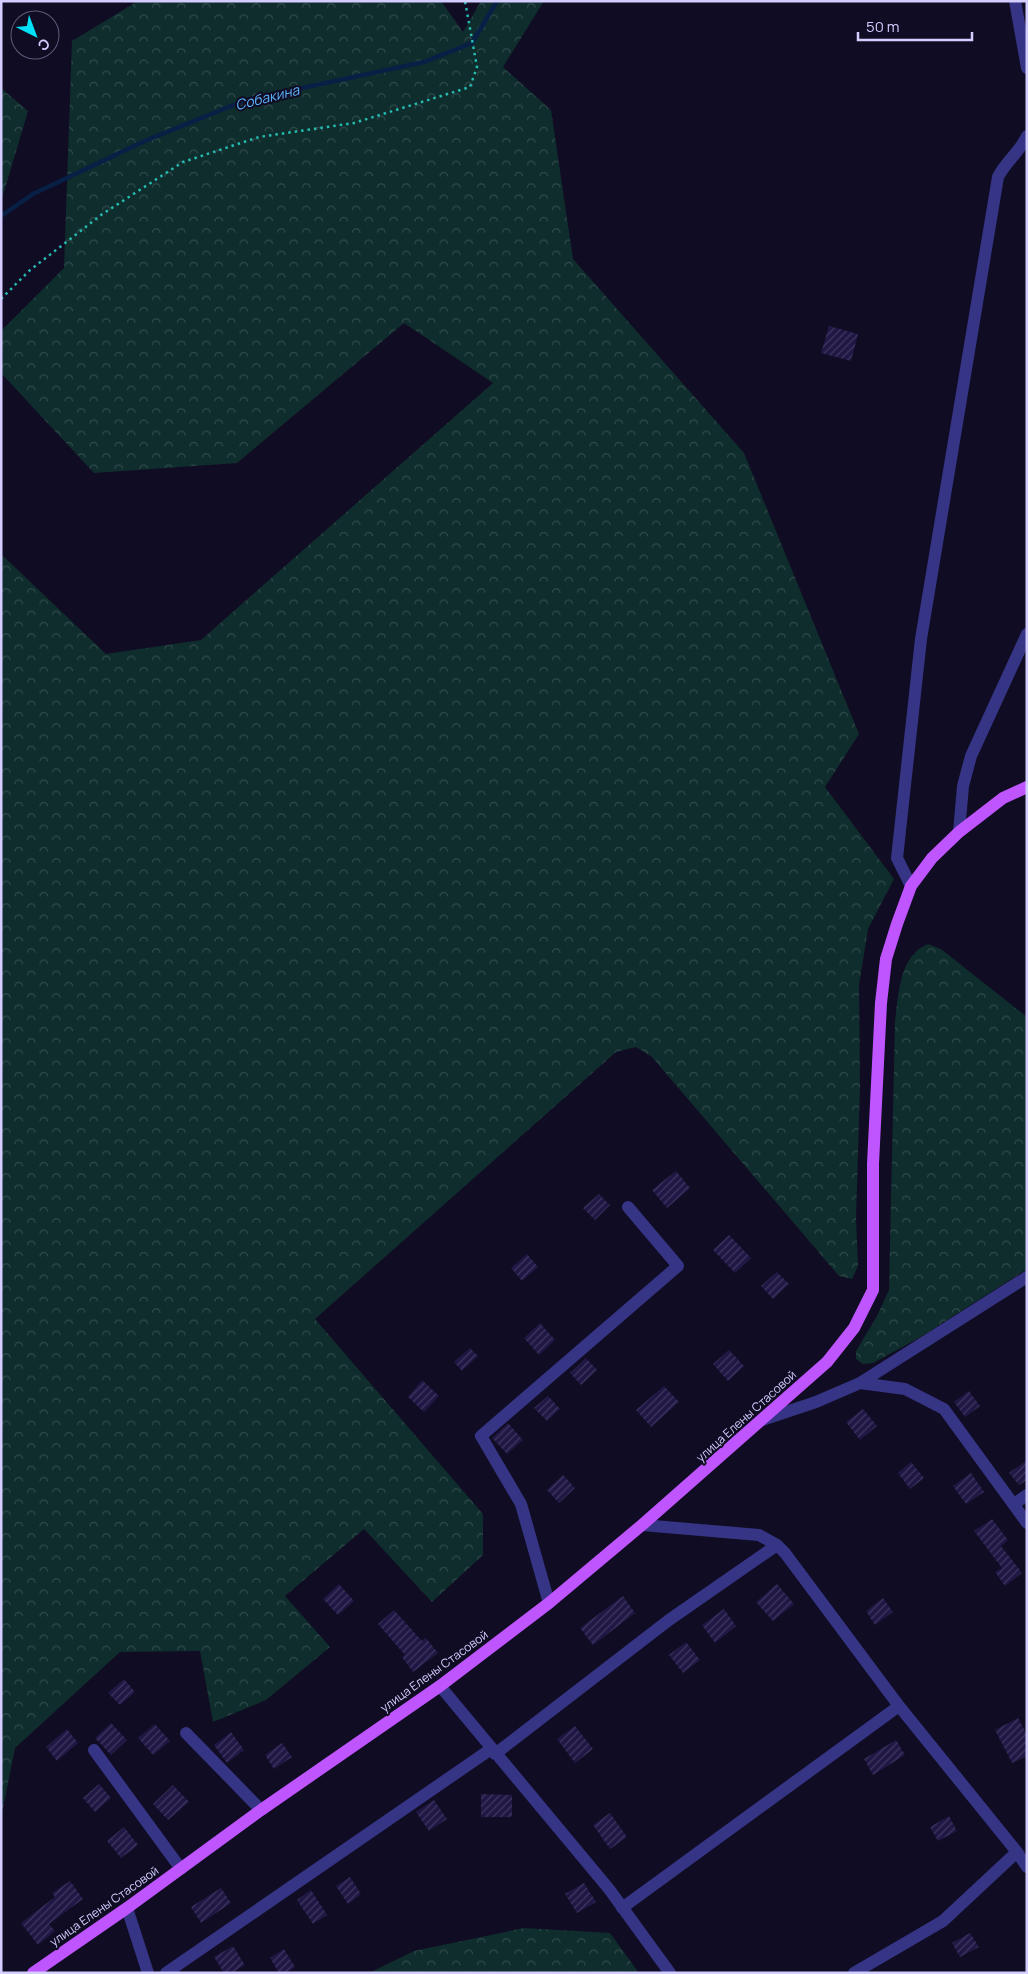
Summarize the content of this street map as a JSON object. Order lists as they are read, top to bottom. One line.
{"streets":{"main road":["улица Елены Стасовой"]},"water":["Собакина"],"scale_bar":"50 m","north":"bottom right"}
